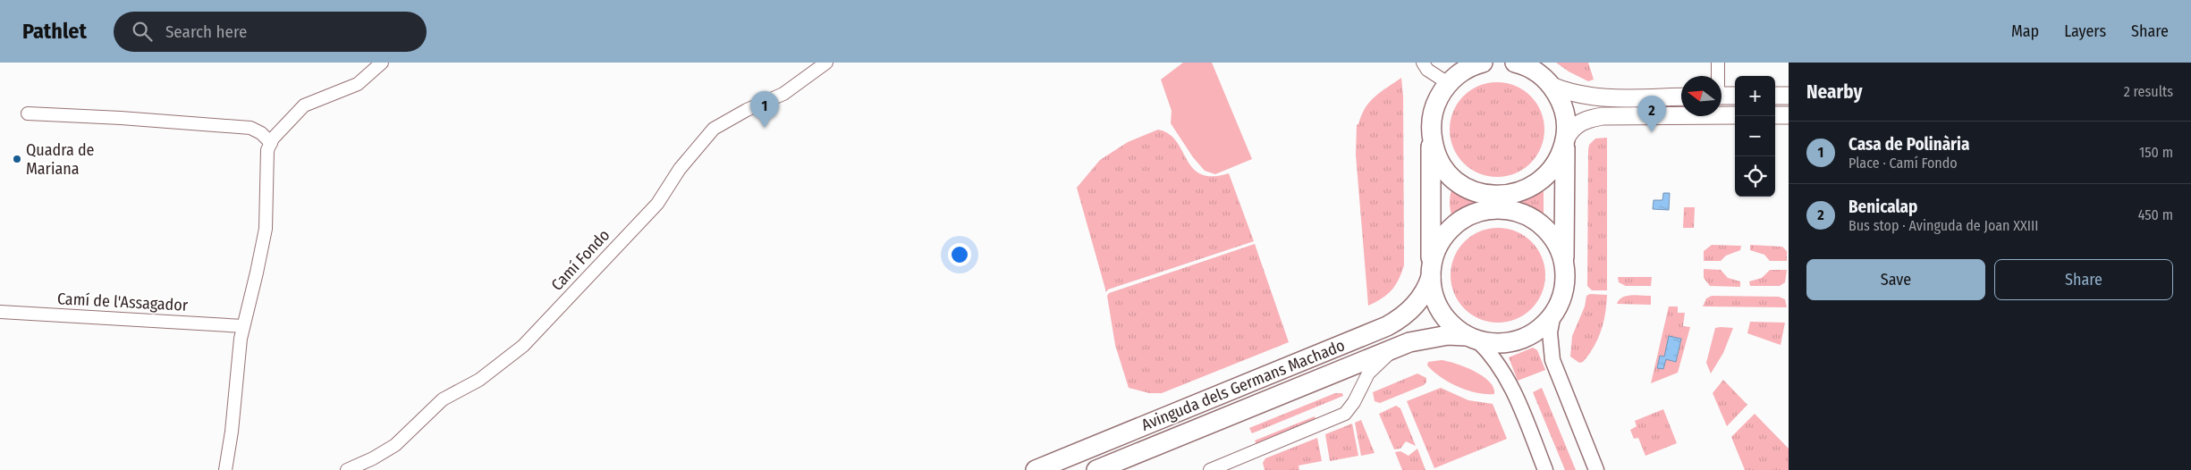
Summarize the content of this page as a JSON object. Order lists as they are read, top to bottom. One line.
{"streets":{"main road":["Avinguda dels Germans Machado"],"street":["Camí Fondo","Camí de l'Assagador"]},"places":["Quadra de Mariana"],"north":"left","page":{"header":"Pathlet","search":"Search here","nav":["Map","Layers","Share"],"heading":["Nearby","2 results"],"map_buttons":["+","−"],"pins":["1","2"],"list":[{"mark":"1","name":"Casa de Polinària","note":"Place · Camí Fondo","value":"150 m"},{"mark":"2","name":"Benicalap","note":"Bus stop · Avinguda de Joan XXIII","value":"450 m"}],"buttons":["Save","Share"]}}
